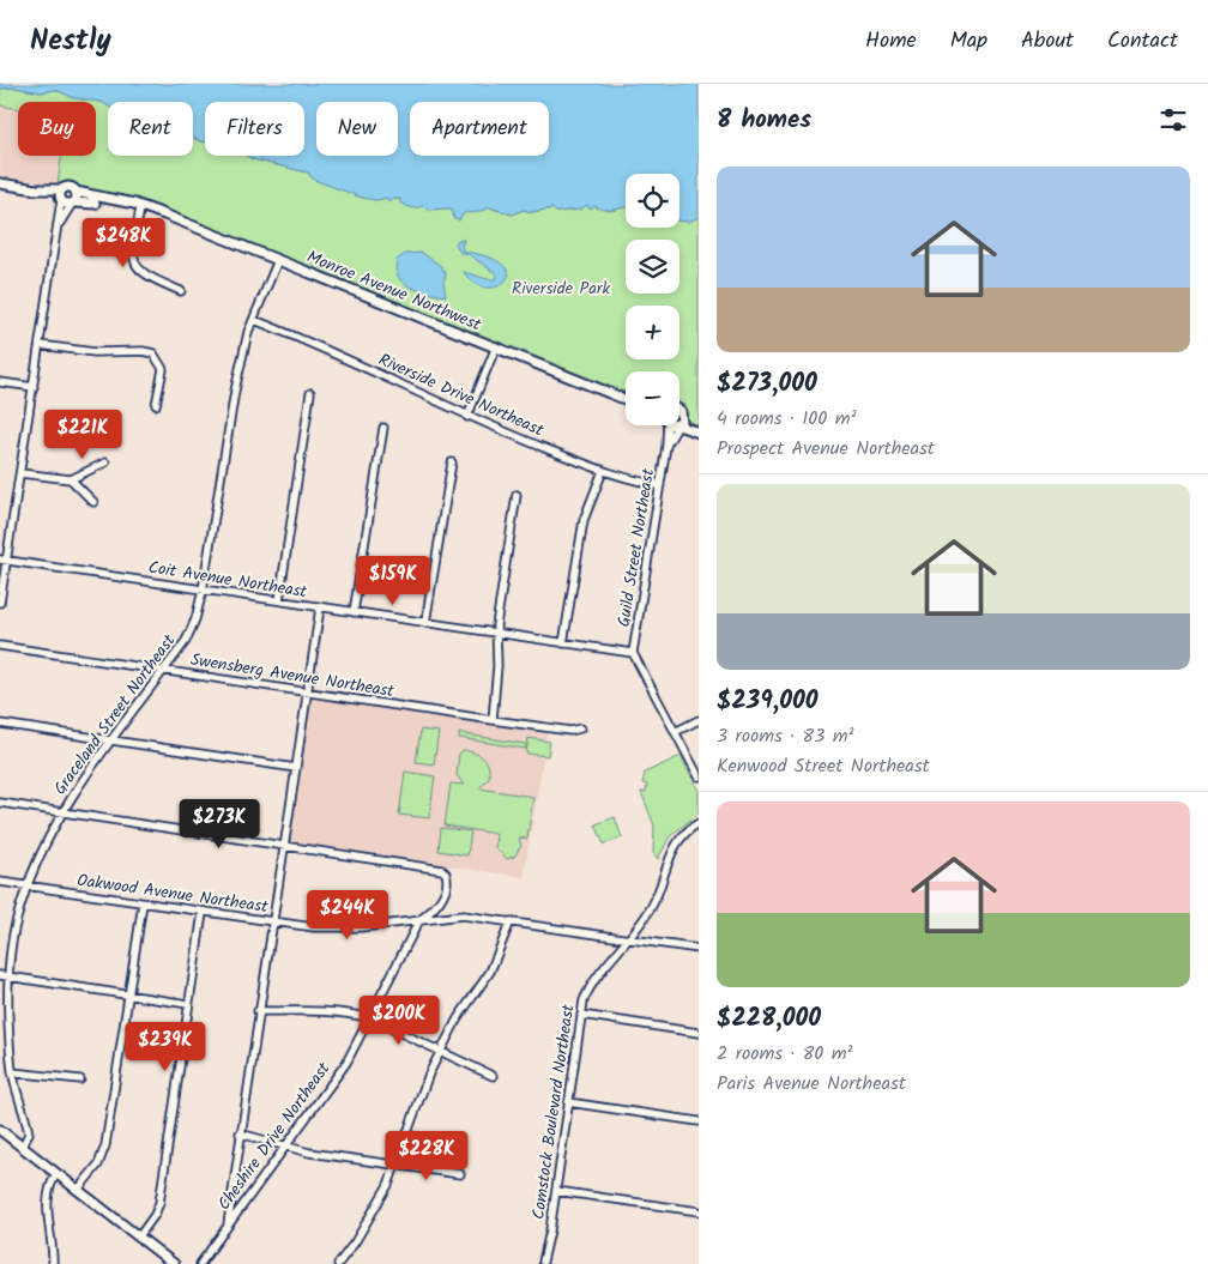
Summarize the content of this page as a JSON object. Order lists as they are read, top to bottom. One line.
{"streets":{"main road":["Monroe Avenue Northwest"],"street":["Riverside Drive Northeast","Guild Street Northeast","Coit Avenue Northeast","Swensberg Avenue Northeast","Graceland Street Northeast","Oakwood Avenue Northeast","Comstock Boulevard Northeast","Cheshire Drive Northeast"]},"crossings":[["Monroe Avenue Northwest","Graceland Street Northeast"],["Riverside Drive Northeast","Guild Street Northeast"],["Riverside Drive Northeast","Graceland Street Northeast"],["Guild Street Northeast","Coit Avenue Northeast"],["Coit Avenue Northeast","Graceland Street Northeast"],["Swensberg Avenue Northeast","Graceland Street Northeast"],["Graceland Street Northeast","Oakwood Avenue Northeast"],["Oakwood Avenue Northeast","Comstock Boulevard Northeast"],["Oakwood Avenue Northeast","Cheshire Drive Northeast"]],"parks":["Riverside Park"],"page":{"header":"Nestly","nav":["Home","Map","About","Contact"],"heading":"8 homes","chip":["Buy","Rent","Filters","New","Apartment"],"list":[{"name":"$273,000","note":"4 rooms · 100 m² · Prospect Avenue Northeast"},{"name":"$239,000","note":"3 rooms · 83 m² · Kenwood Street Northeast"},{"name":"$228,000","note":"2 rooms · 80 m² · Paris Avenue Northeast"}],"map_buttons":["+","−"],"price":["$248K","$221K","$159K","$273K","$244K","$200K","$239K","$228K"]}}
